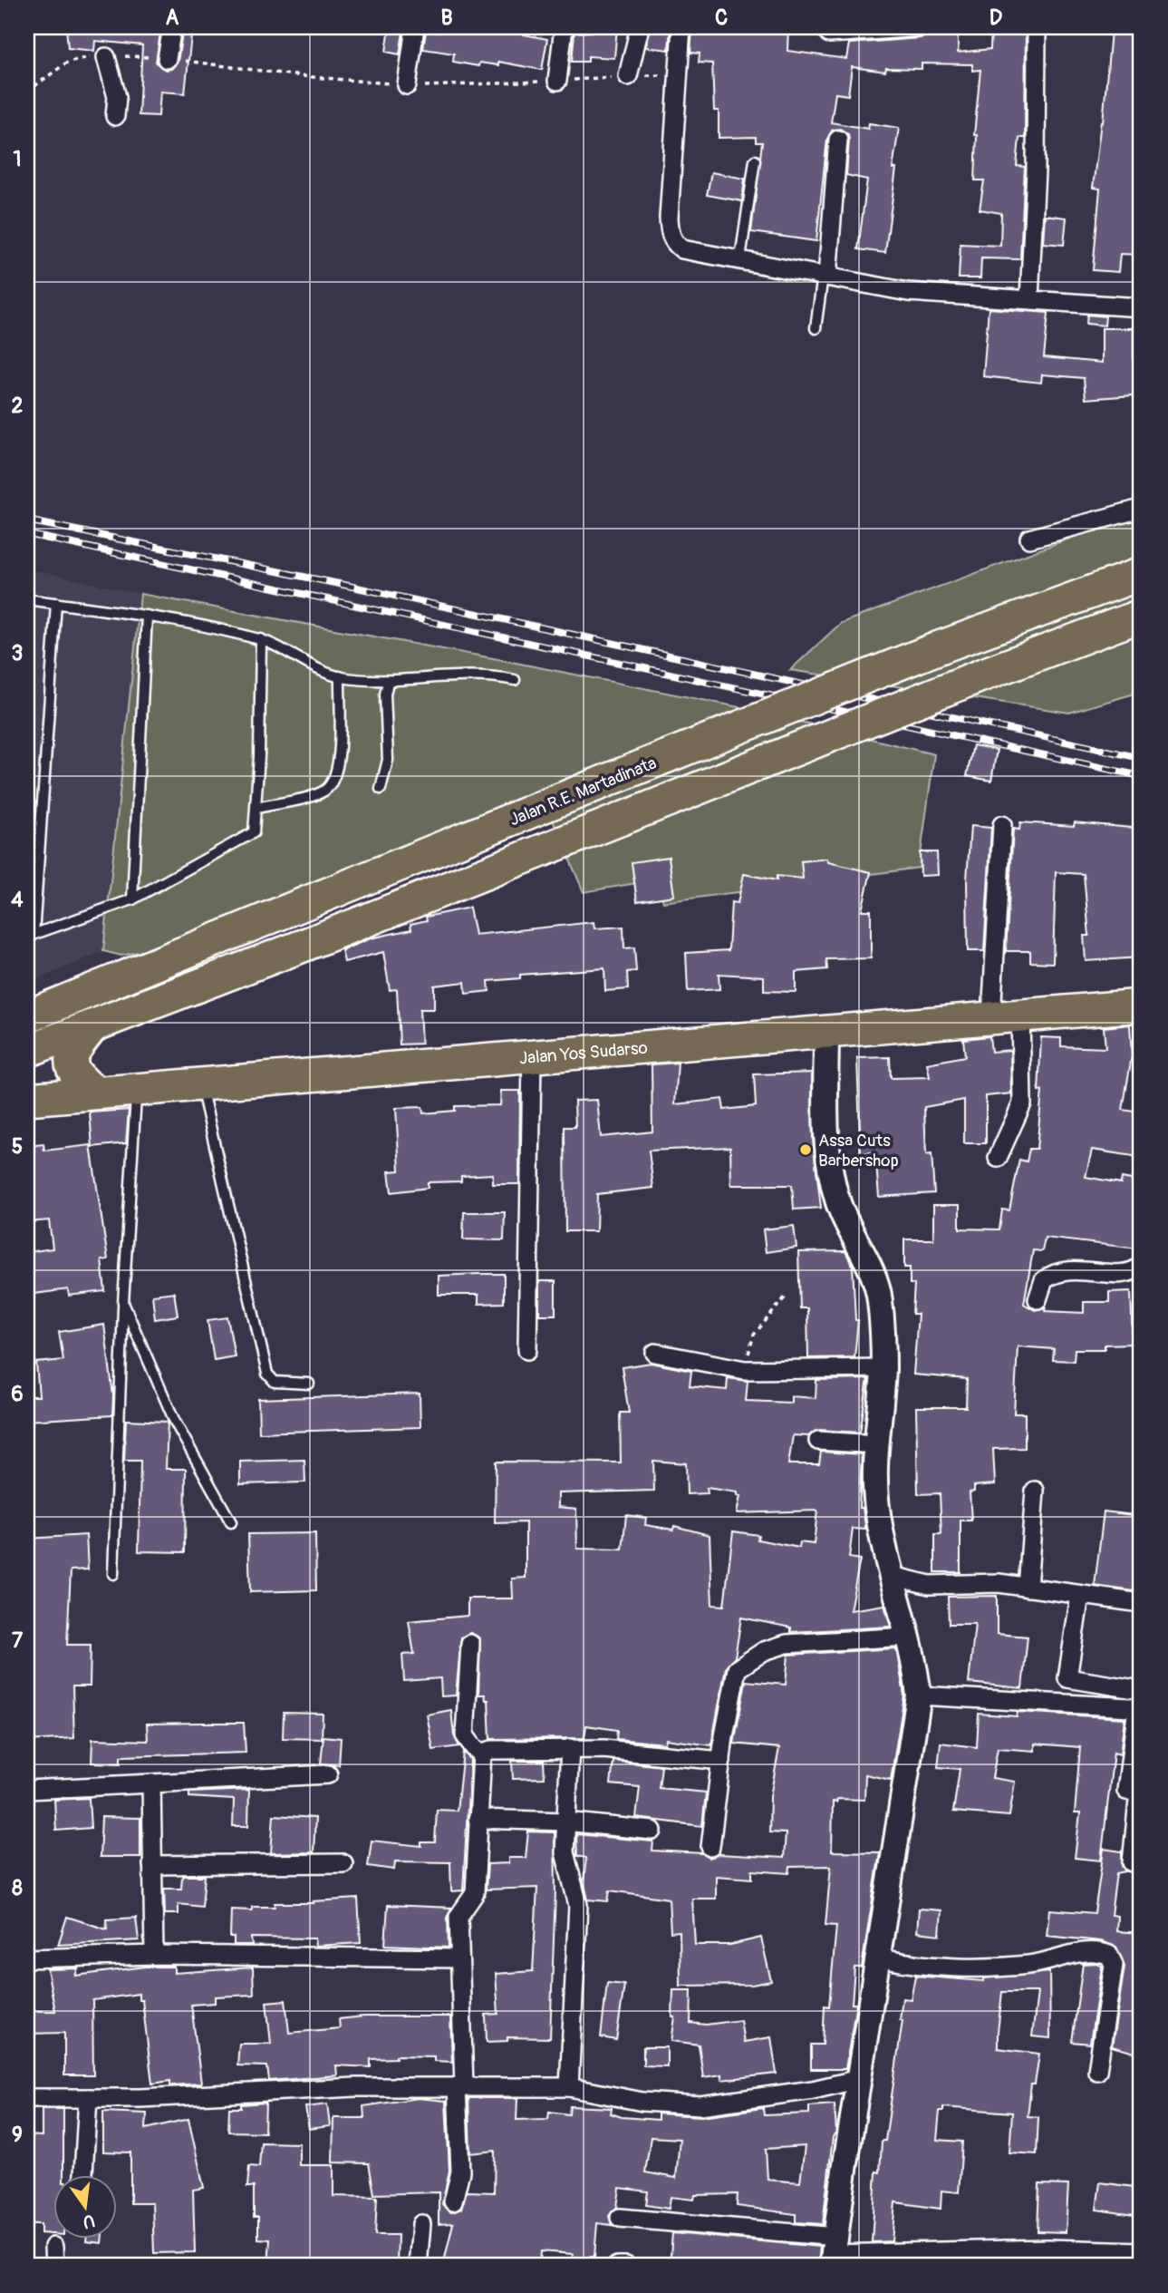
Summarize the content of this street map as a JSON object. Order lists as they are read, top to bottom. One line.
{"streets":{"highway":["Jalan R.E. Martadinata","Jalan Yos Sudarso"]},"places":["Assa Cuts Barbershop"],"north":"bottom","grid":{"columns":["A","B","C","D"],"rows":["1","2","3","4","5","6","7","8","9"]}}
